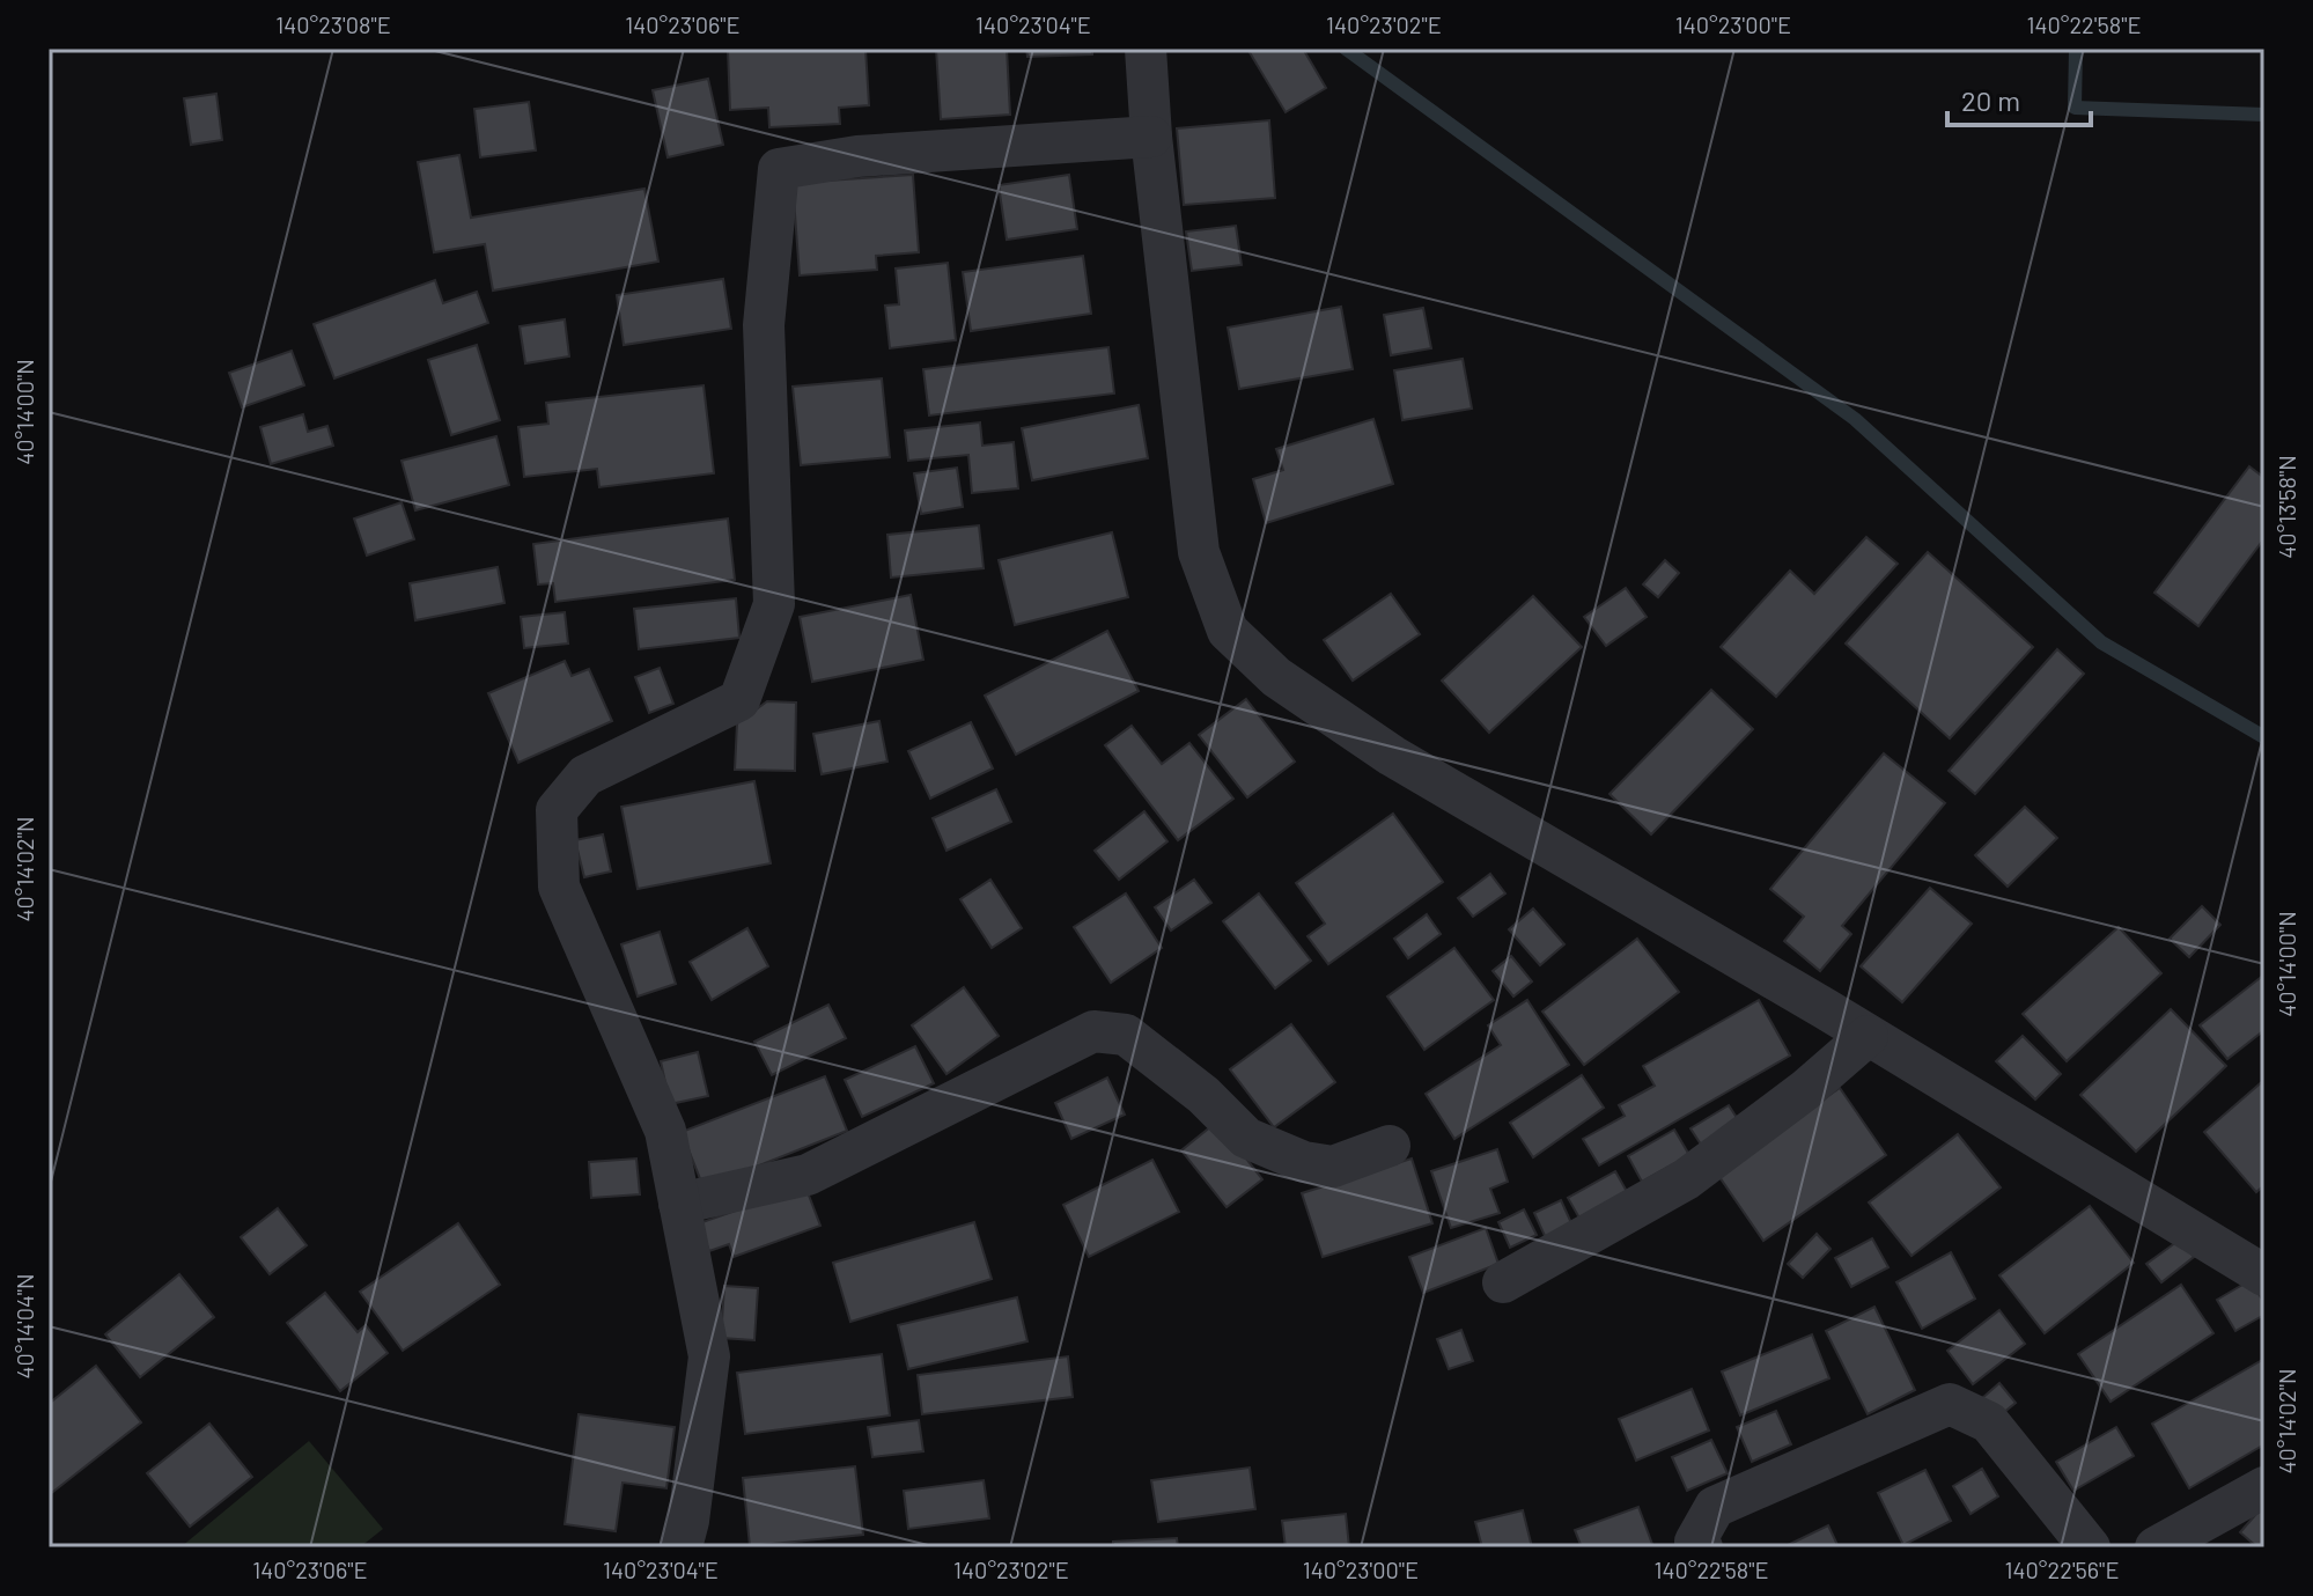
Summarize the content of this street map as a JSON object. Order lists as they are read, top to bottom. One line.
{"scale_bar":"20 m","coordinates":["140°23'08\"E","140°23'06\"E","140°23'04\"E","140°23'02\"E","140°23'00\"E","140°22'58\"E","40°14'00\"N","40°13'58\"N","40°14'02\"N","40°14'04\"N","140°22'56\"E"]}
